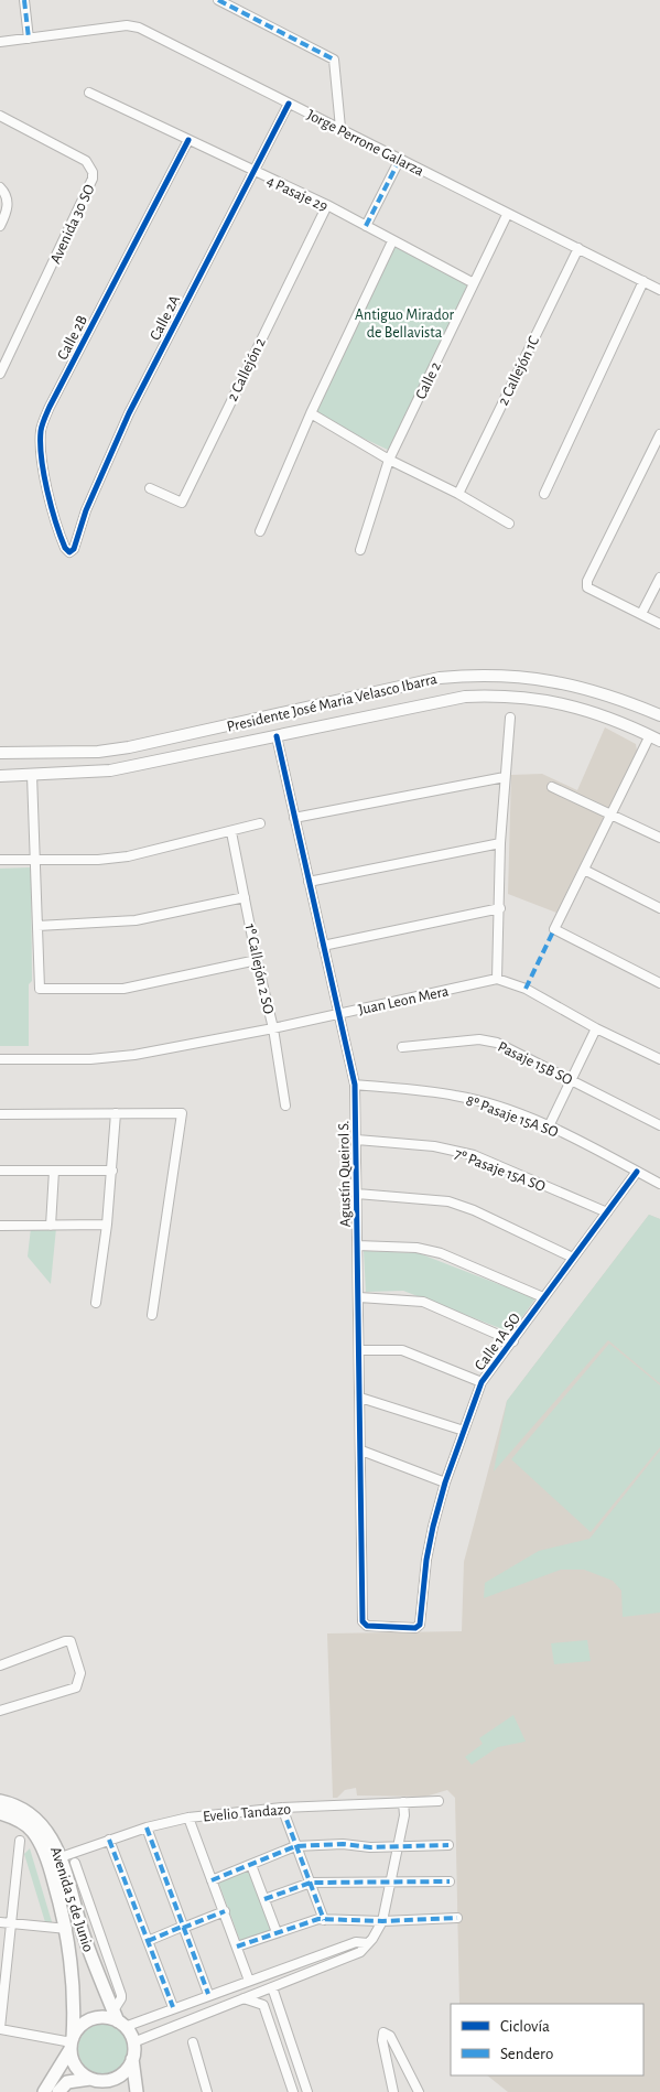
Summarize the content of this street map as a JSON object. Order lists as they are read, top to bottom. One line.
{"streets":{"main road":["Presidente José Maria Velasco Ibarra","Avenida 5 de Junio"],"street":["Jorge Perrone Galarza","4 Pasaje 29","Avenida 30 SO","Calle 2A","Calle 2B","2 Callejón 2","2 Callejón 1C","Calle 2","1º Callejón 2 SO","Juan Leon Mera","Pasaje 15B SO","8º Pasaje 15A SO","7º Pasaje 15A SO","Agustín Queirol S.","Calle 1A SO","Evelio Tandazo"]},"crossings":[["Jorge Perrone Galarza","Calle 2A"],["Jorge Perrone Galarza","2 Callejón 1C"],["Jorge Perrone Galarza","Calle 2"],["4 Pasaje 29","Calle 2A"],["4 Pasaje 29","Calle 2B"],["4 Pasaje 29","2 Callejón 2"],["4 Pasaje 29","Calle 2"],["Calle 2A","Calle 2B"],["Presidente José Maria Velasco Ibarra","Agustín Queirol S."],["1º Callejón 2 SO","Juan Leon Mera"],["Juan Leon Mera","Agustín Queirol S."],["8º Pasaje 15A SO","Agustín Queirol S."],["8º Pasaje 15A SO","Calle 1A SO"],["7º Pasaje 15A SO","Agustín Queirol S."],["7º Pasaje 15A SO","Calle 1A SO"],["Agustín Queirol S.","Calle 1A SO"],["Evelio Tandazo","Avenida 5 de Junio"]],"parks":["Antiguo Mirador de Bellavista"],"legend":["Ciclovía","Sendero"]}
